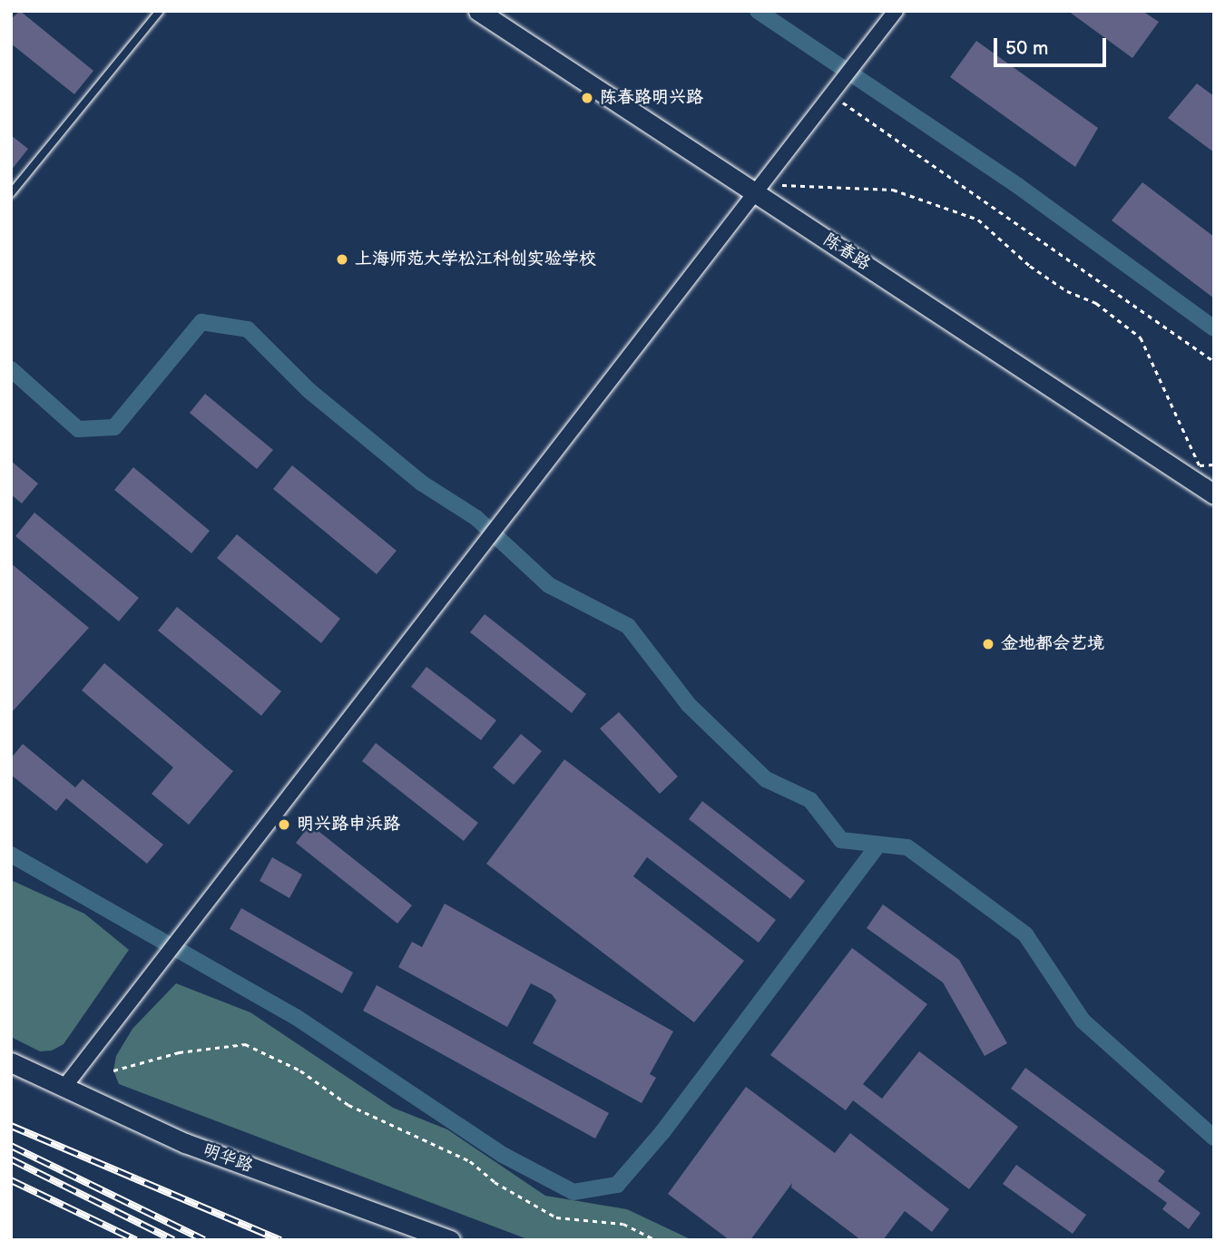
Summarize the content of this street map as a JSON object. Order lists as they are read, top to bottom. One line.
{"streets":{"street":["陈春路","明华路"]},"places":["陈春路明兴路","上海师范大学松江科创实验学校","金地都会艺境","明兴路申浜路"],"scale_bar":"50 m"}
